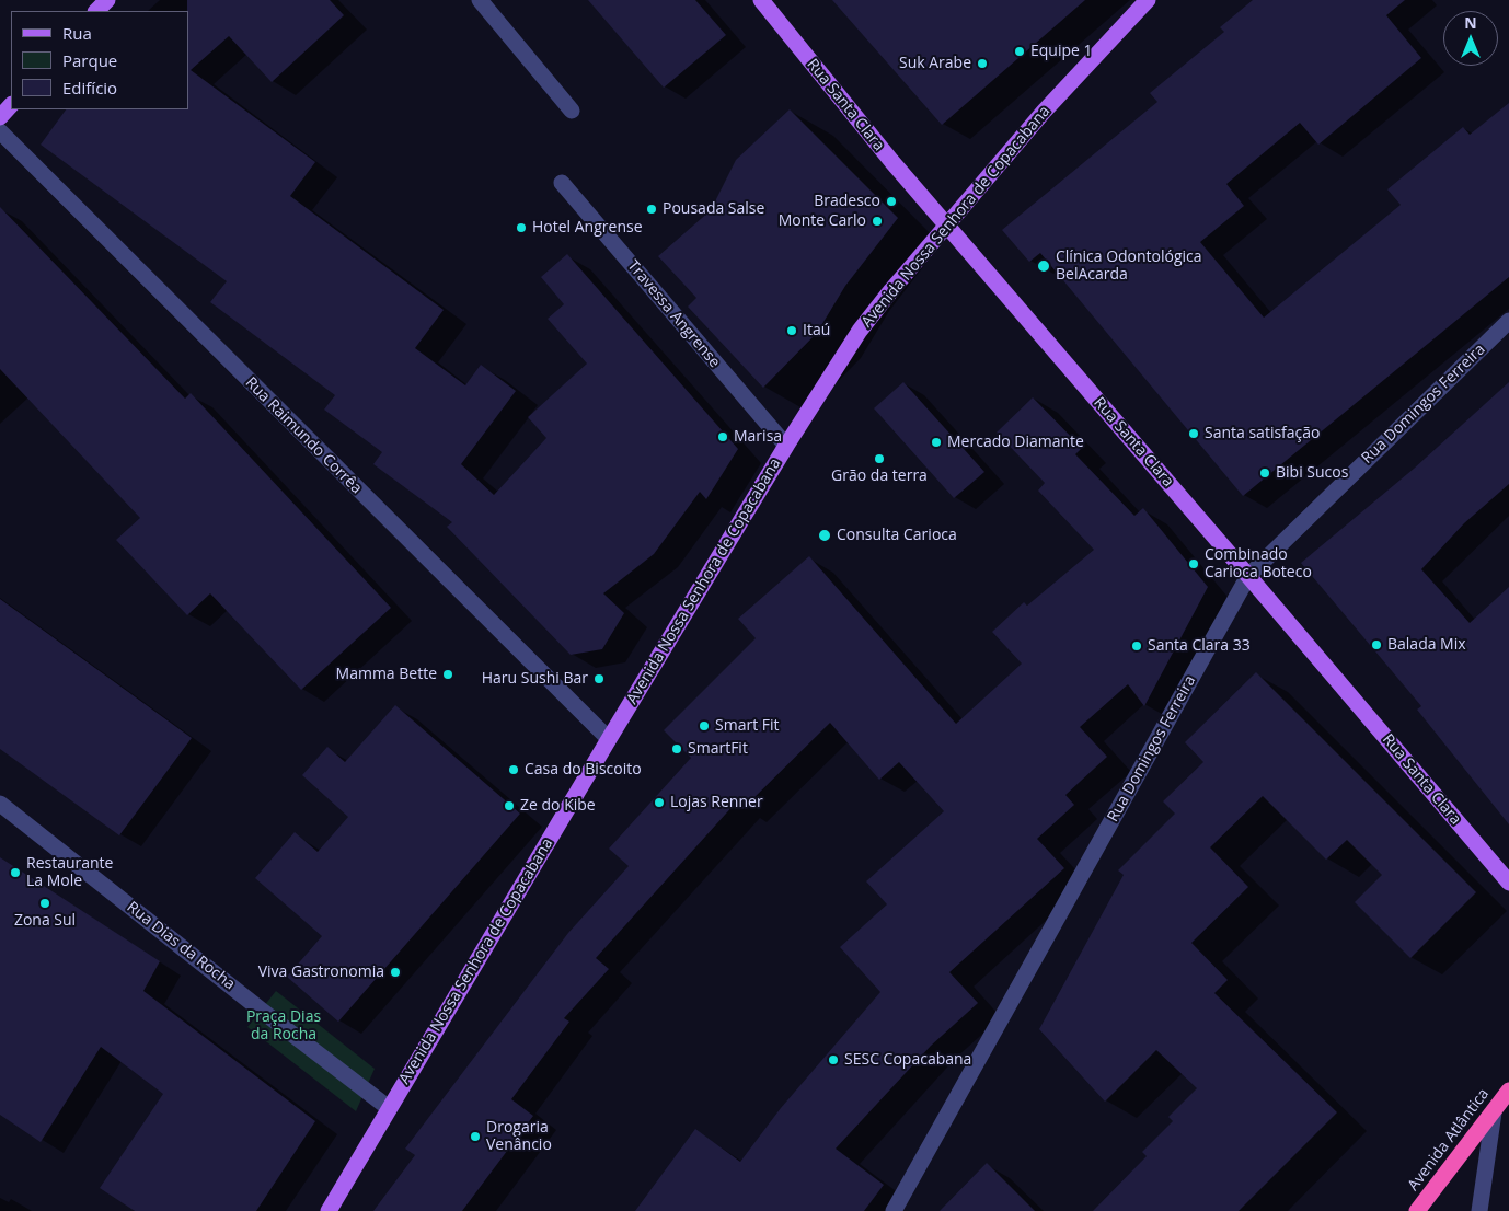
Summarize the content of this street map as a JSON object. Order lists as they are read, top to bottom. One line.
{"streets":{"highway":["Avenida Atlântica"],"main road":["Rua Santa Clara","Avenida Nossa Senhora de Copacabana"],"street":["Travessa Angrense","Rua Domingos Ferreira","Rua Raimundo Corrêa","Rua Dias da Rocha"]},"crossings":[["Rua Santa Clara","Avenida Nossa Senhora de Copacabana"],["Rua Santa Clara","Rua Domingos Ferreira"],["Avenida Nossa Senhora de Copacabana","Travessa Angrense"],["Avenida Nossa Senhora de Copacabana","Rua Raimundo Corrêa"],["Avenida Nossa Senhora de Copacabana","Rua Dias da Rocha"]],"parks":["Praça Dias da Rocha"],"places":["Equipe 1","Suk Arabe","Bradesco","Pousada Salse","Monte Carlo","Hotel Angrense","Clínica Odontológica BelAcarda","Itaú","Santa satisfação","Marisa","Mercado Diamante","Grão da terra","Bibi Sucos","Consulta Carioca","Combinado Carioca Boteco","Balada Mix","Santa Clara 33","Mamma Bette","Haru Sushi Bar","Smart Fit","SmartFit","Casa do Biscoito","Lojas Renner","Ze do Kibe","Restaurante La Mole","Zona Sul","Viva Gastronomia","SESC Copacabana","Drogaria Venâncio"],"legend":["Rua","Parque","Edifício"],"north":"top"}
